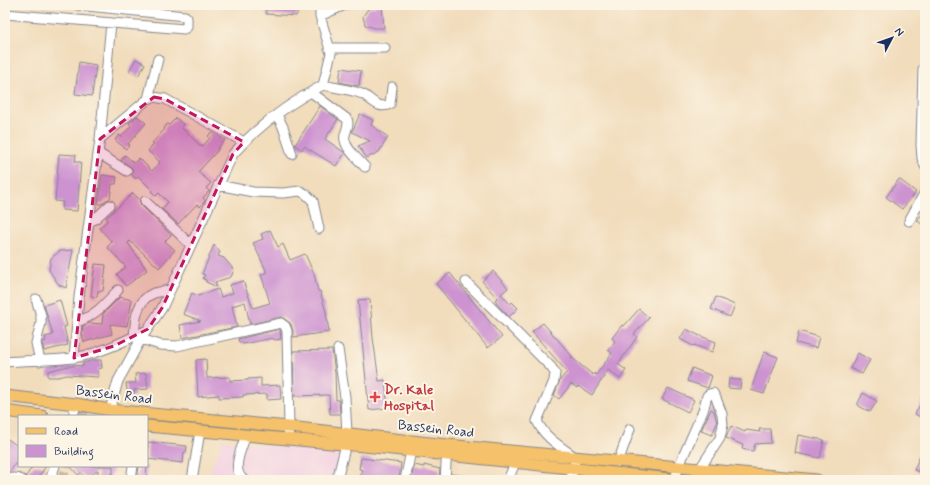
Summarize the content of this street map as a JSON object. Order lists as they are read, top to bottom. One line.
{"streets":{"main road":["Bassein Road"]},"places":{"health":["Dr. Kale Hospital"]},"legend":["Road","Building"],"north":"top right"}
